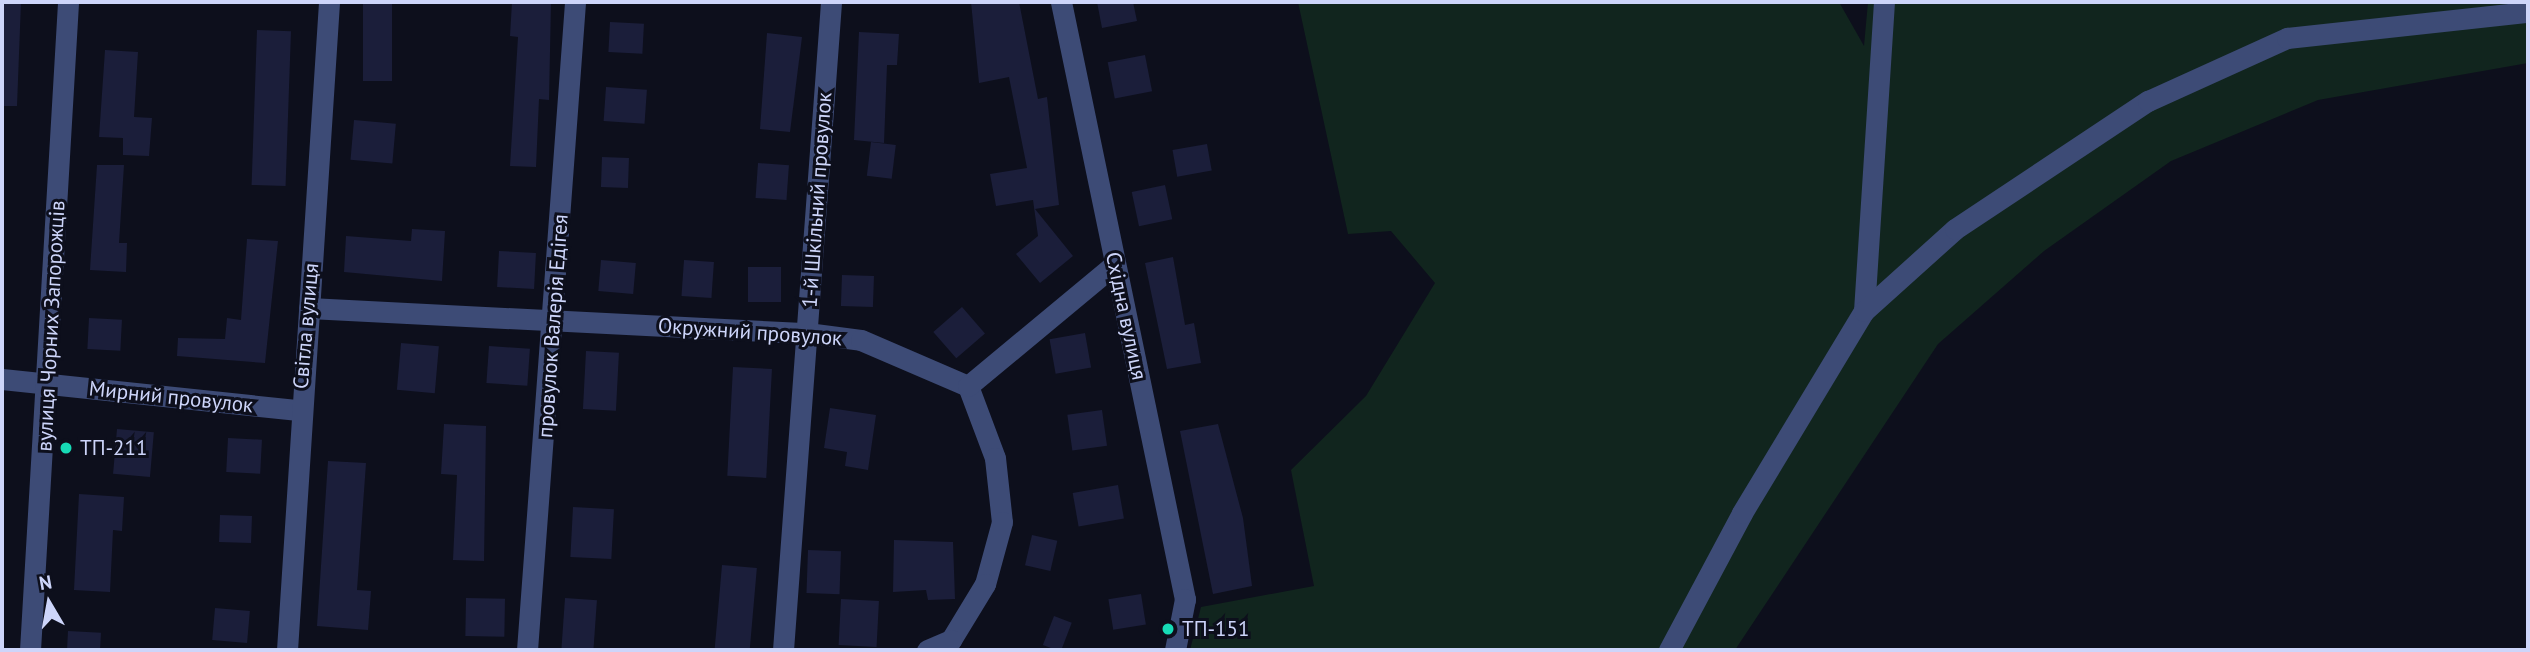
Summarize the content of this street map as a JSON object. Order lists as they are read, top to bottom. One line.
{"streets":{"street":["1-й Шкільний провулок","Східна вулиця","вулиця Чорних Запорожців","Світла вулиця","провулок Валерія Едігея","Окружний провулок","Мирний провулок"]},"crossings":[["1-й Шкільний провулок","Окружний провулок"],["вулиця Чорних Запорожців","Мирний провулок"],["Світла вулиця","Окружний провулок"],["Світла вулиця","Мирний провулок"],["провулок Валерія Едігея","Окружний провулок"]],"places":["ТП-211","ТП-151"],"north":"top"}
